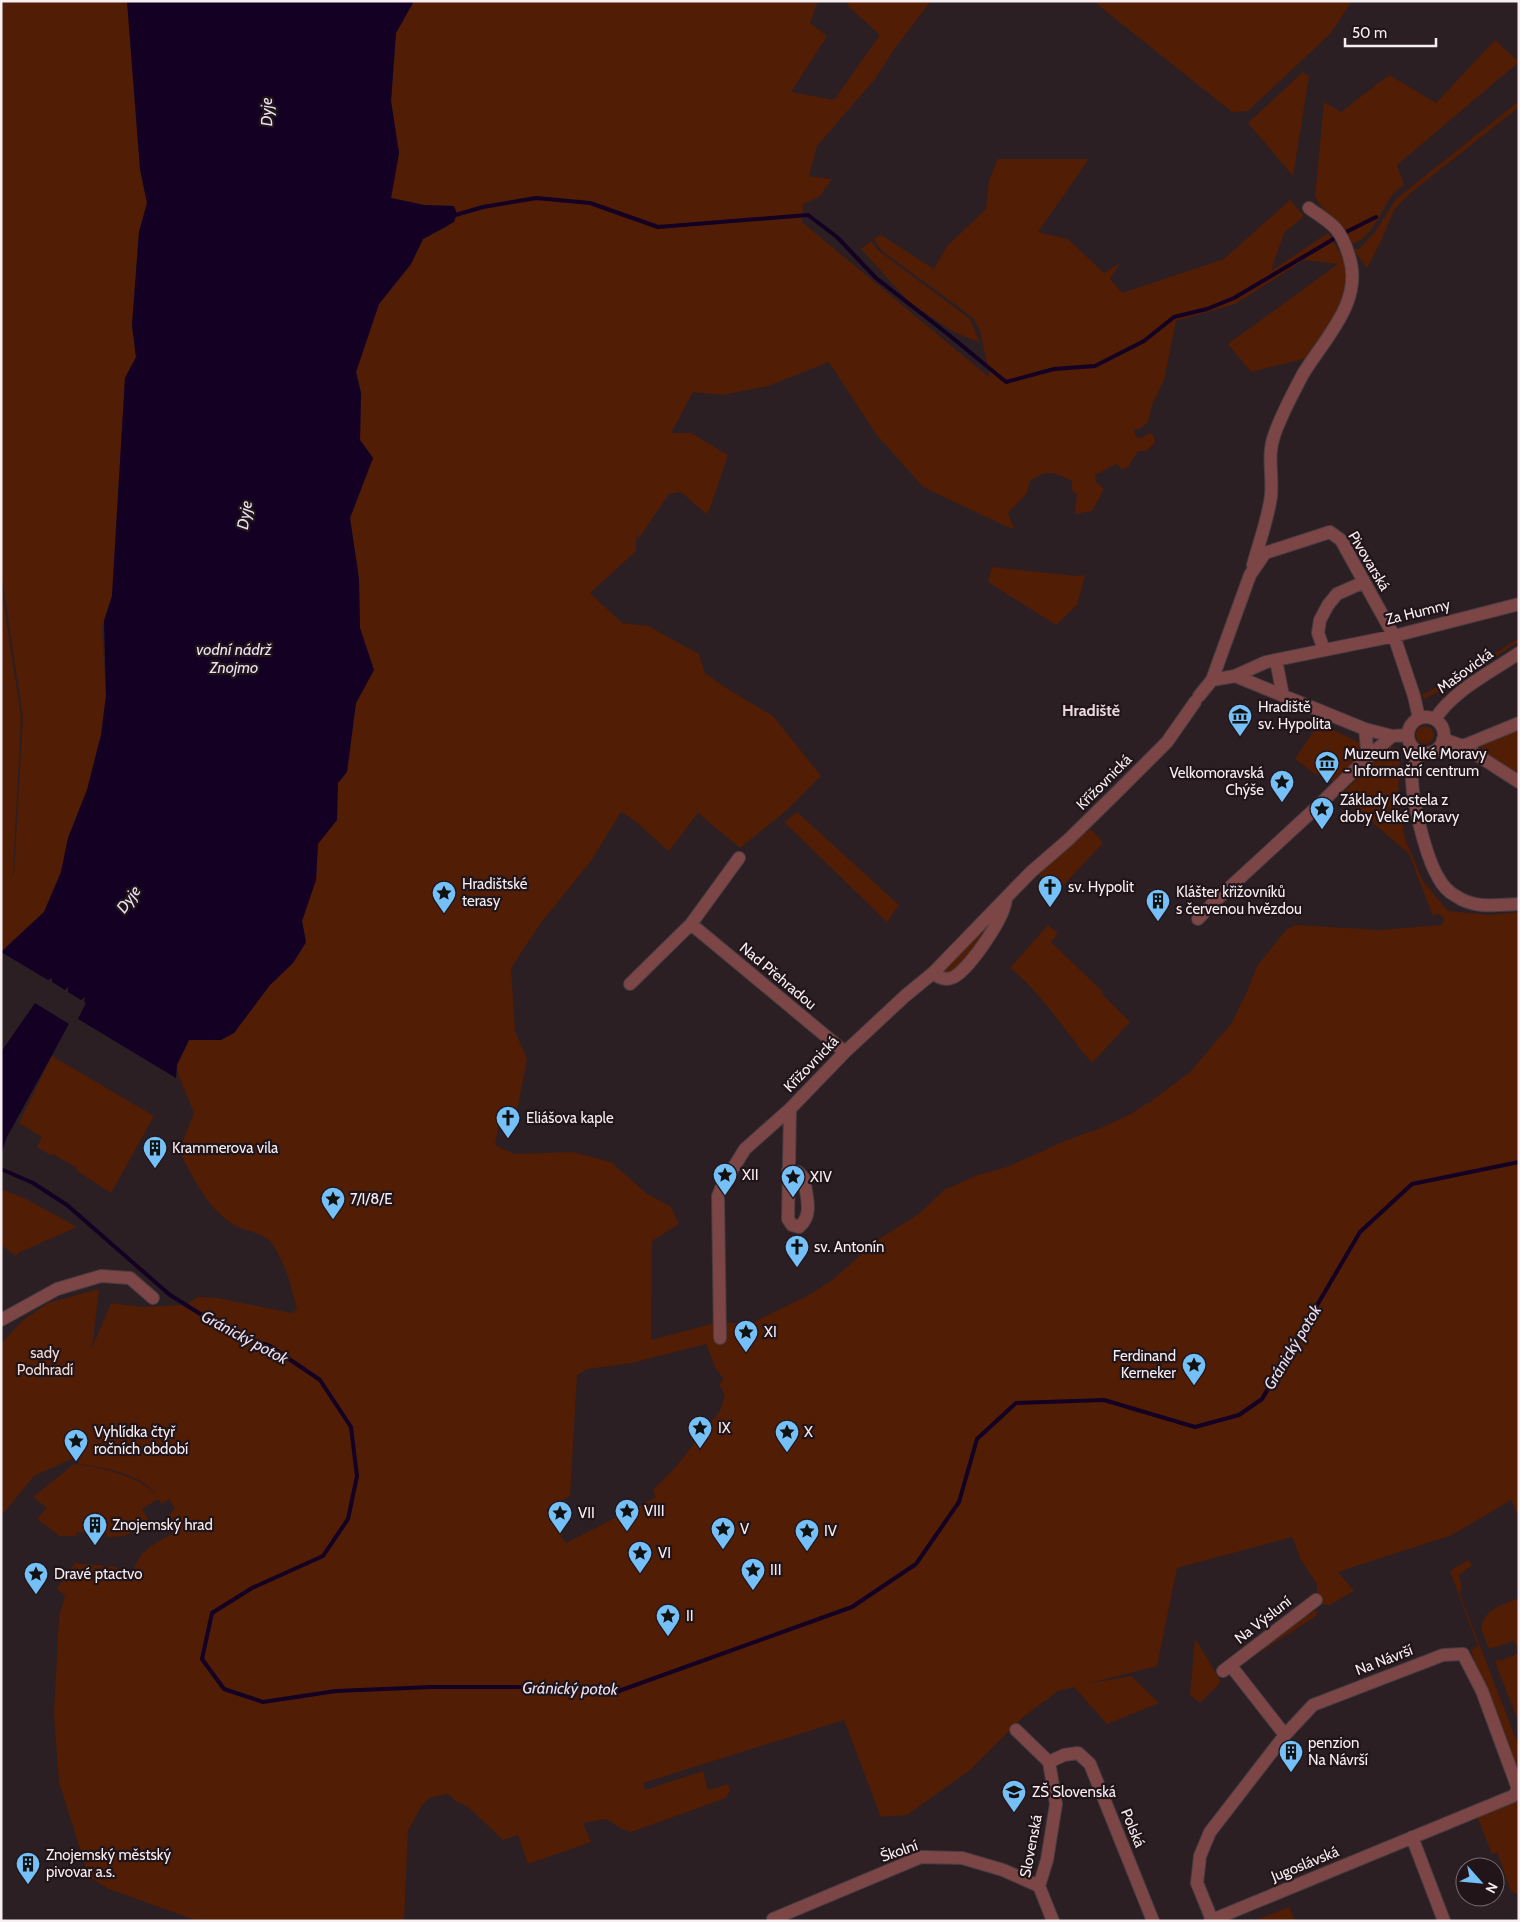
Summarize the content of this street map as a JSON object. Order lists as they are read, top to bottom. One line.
{"streets":{"street":["Pivovarská","Za Humny","Mašovická","Křížovnická","Nad Přehradou","Na Výsluní","Na Návrší","Polská","Slovenská","Školní","Jugoslávská"]},"crossings":[["Pivovarská","Za Humny"],["Pivovarská","Mašovická"],["Pivovarská","Křížovnická"],["Křížovnická","Nad Přehradou"],["Na Výsluní","Na Návrší"],["Na Návrší","Jugoslávská"],["Polská","Slovenská"],["Slovenská","Školní"]],"districts":["Hradiště"],"water":["Dyje","vodní nádrž Znojmo","Gránický potok"],"parks":["sady Podhradí"],"places":{"museum":["Hradiště sv. Hypolita","Muzeum Velké Moravy - Informační centrum"],"place":["Velkomoravská Chýše","Základy Kostela z doby Velké Moravy","Hradištské terasy","XII","XIV","7/I/8/E","XI","Ferdinand Kerneker","IX","X","Vyhlídka čtyř ročních období","VIII","VII","V","IV","VI","III","Dravé ptactvo","II"],"church":["sv. Hypolit","Eliášova kaple","sv. Antonín"],"building":["Klášter křižovníků s červenou hvězdou","Krammerova vila","Znojemský hrad","penzion Na Návrší","Znojemský městský pivovar a.s."],"school or university":["ZŠ Slovenská"]},"scale_bar":"50 m","north":"bottom right"}
